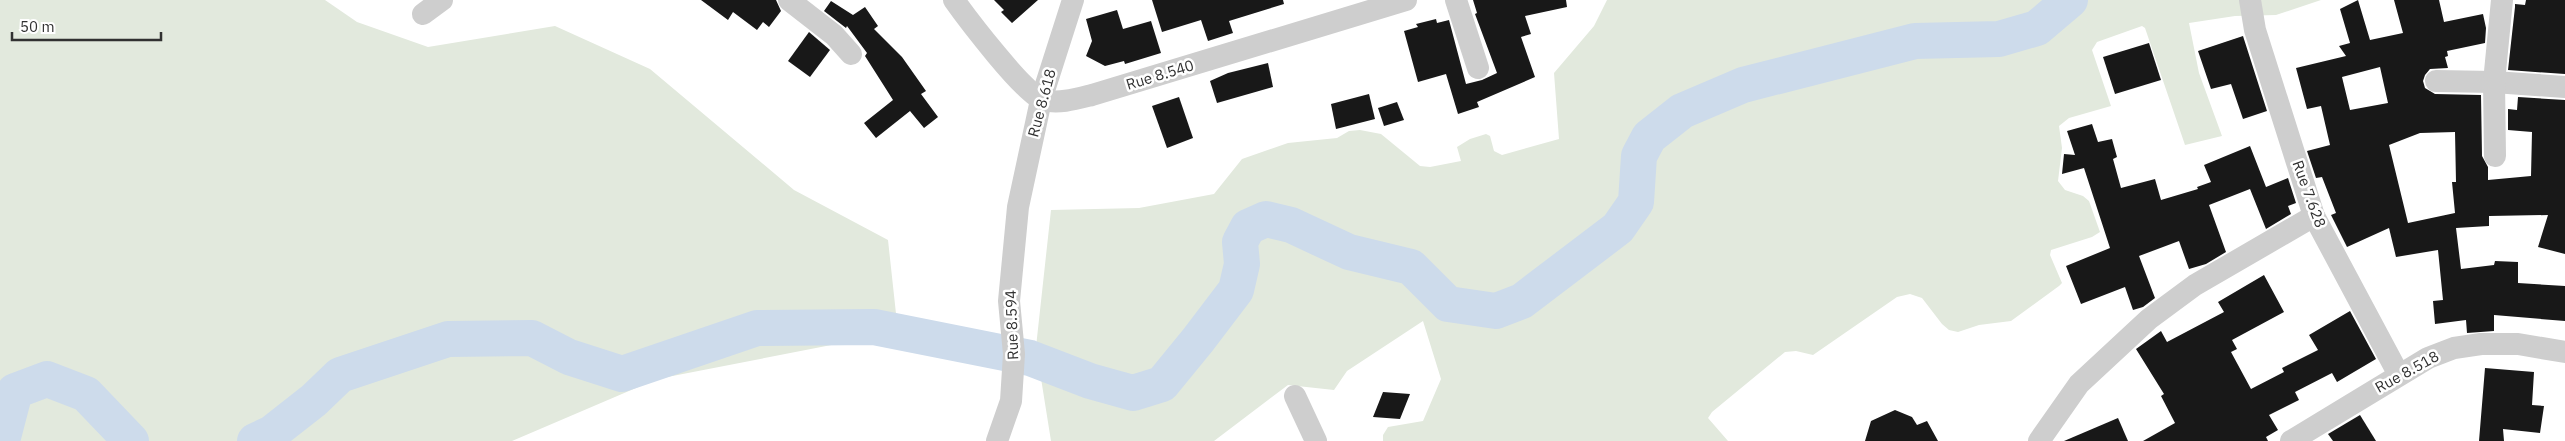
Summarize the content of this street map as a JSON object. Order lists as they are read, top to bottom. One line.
{"streets":{"street":["Rue 8.540","Rue 8.618","Rue 7.628","Rue 8.594","Rue 8.518"]},"crossings":[["Rue 8.540","Rue 8.618"],["Rue 8.618","Rue 8.594"],["Rue 7.628","Rue 8.518"]],"scale_bar":"50 m"}
